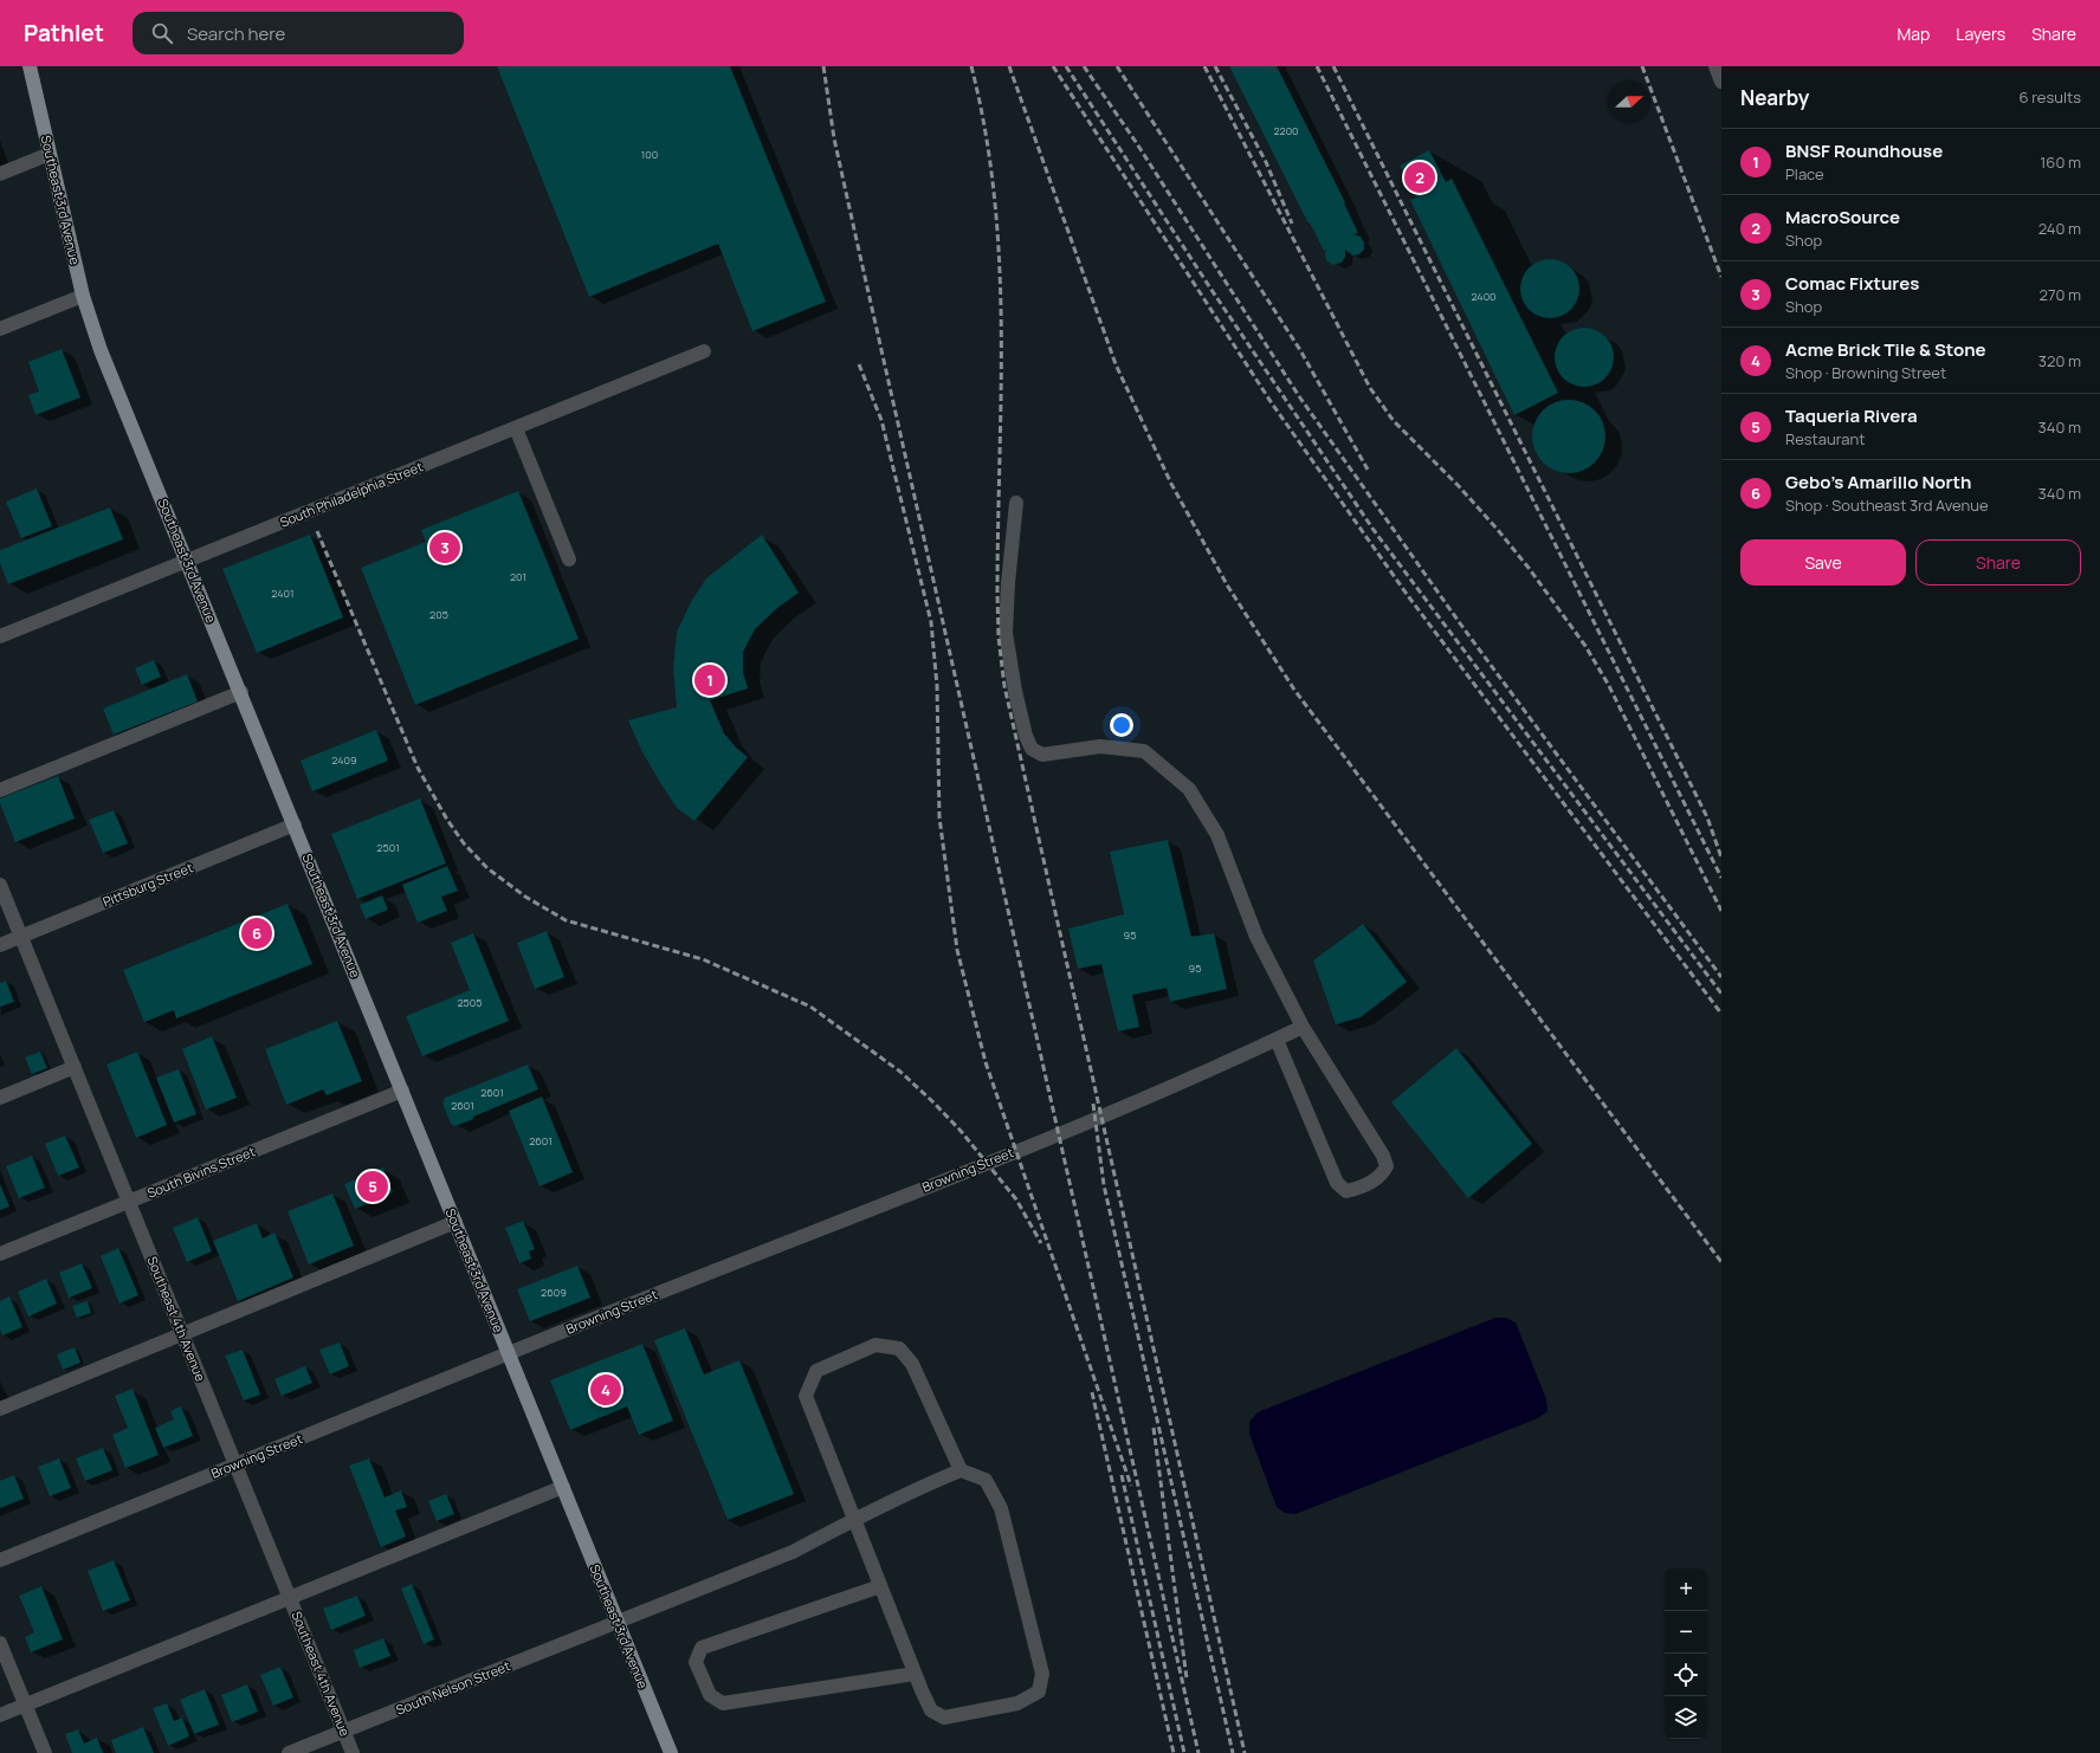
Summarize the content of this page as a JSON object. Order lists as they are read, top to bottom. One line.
{"streets":{"main road":["Southeast 3rd Avenue"],"street":["South Philadelphia Street","Pittsburg Street","Browning Street","South Bivins Street","Southeast 4th Avenue","South Nelson Street"]},"crossings":[["Southeast 3rd Avenue","South Philadelphia Street"],["Southeast 3rd Avenue","Pittsburg Street"],["Southeast 3rd Avenue","Browning Street"],["Southeast 3rd Avenue","South Bivins Street"],["Southeast 3rd Avenue","South Nelson Street"],["Pittsburg Street","Southeast 4th Avenue"],["Browning Street","Southeast 4th Avenue"],["South Bivins Street","Southeast 4th Avenue"],["Southeast 4th Avenue","South Nelson Street"]],"house_numbers":["2200","100","2400","201","2401","205","2409","2501","95","95","2505","2601","2601","2601","2609"],"north":"right","page":{"header":"Pathlet","search":"Search here","nav":["Map","Layers","Share"],"heading":["Nearby","6 results"],"list":[{"mark":"1","name":"BNSF Roundhouse","note":"Place","value":"160 m"},{"mark":"2","name":"MacroSource","note":"Shop","value":"240 m"},{"mark":"3","name":"Comac Fixtures","note":"Shop","value":"270 m"},{"mark":"4","name":"Acme Brick Tile & Stone","note":"Shop · Browning Street","value":"320 m"},{"mark":"5","name":"Taqueria Rivera","note":"Restaurant","value":"340 m"},{"mark":"6","name":"Gebo's Amarillo North","note":"Shop · Southeast 3rd Avenue","value":"340 m"}],"pins":["2","3","1","6","5","4"],"buttons":["Save","Share"],"map_buttons":["+","−"]}}
